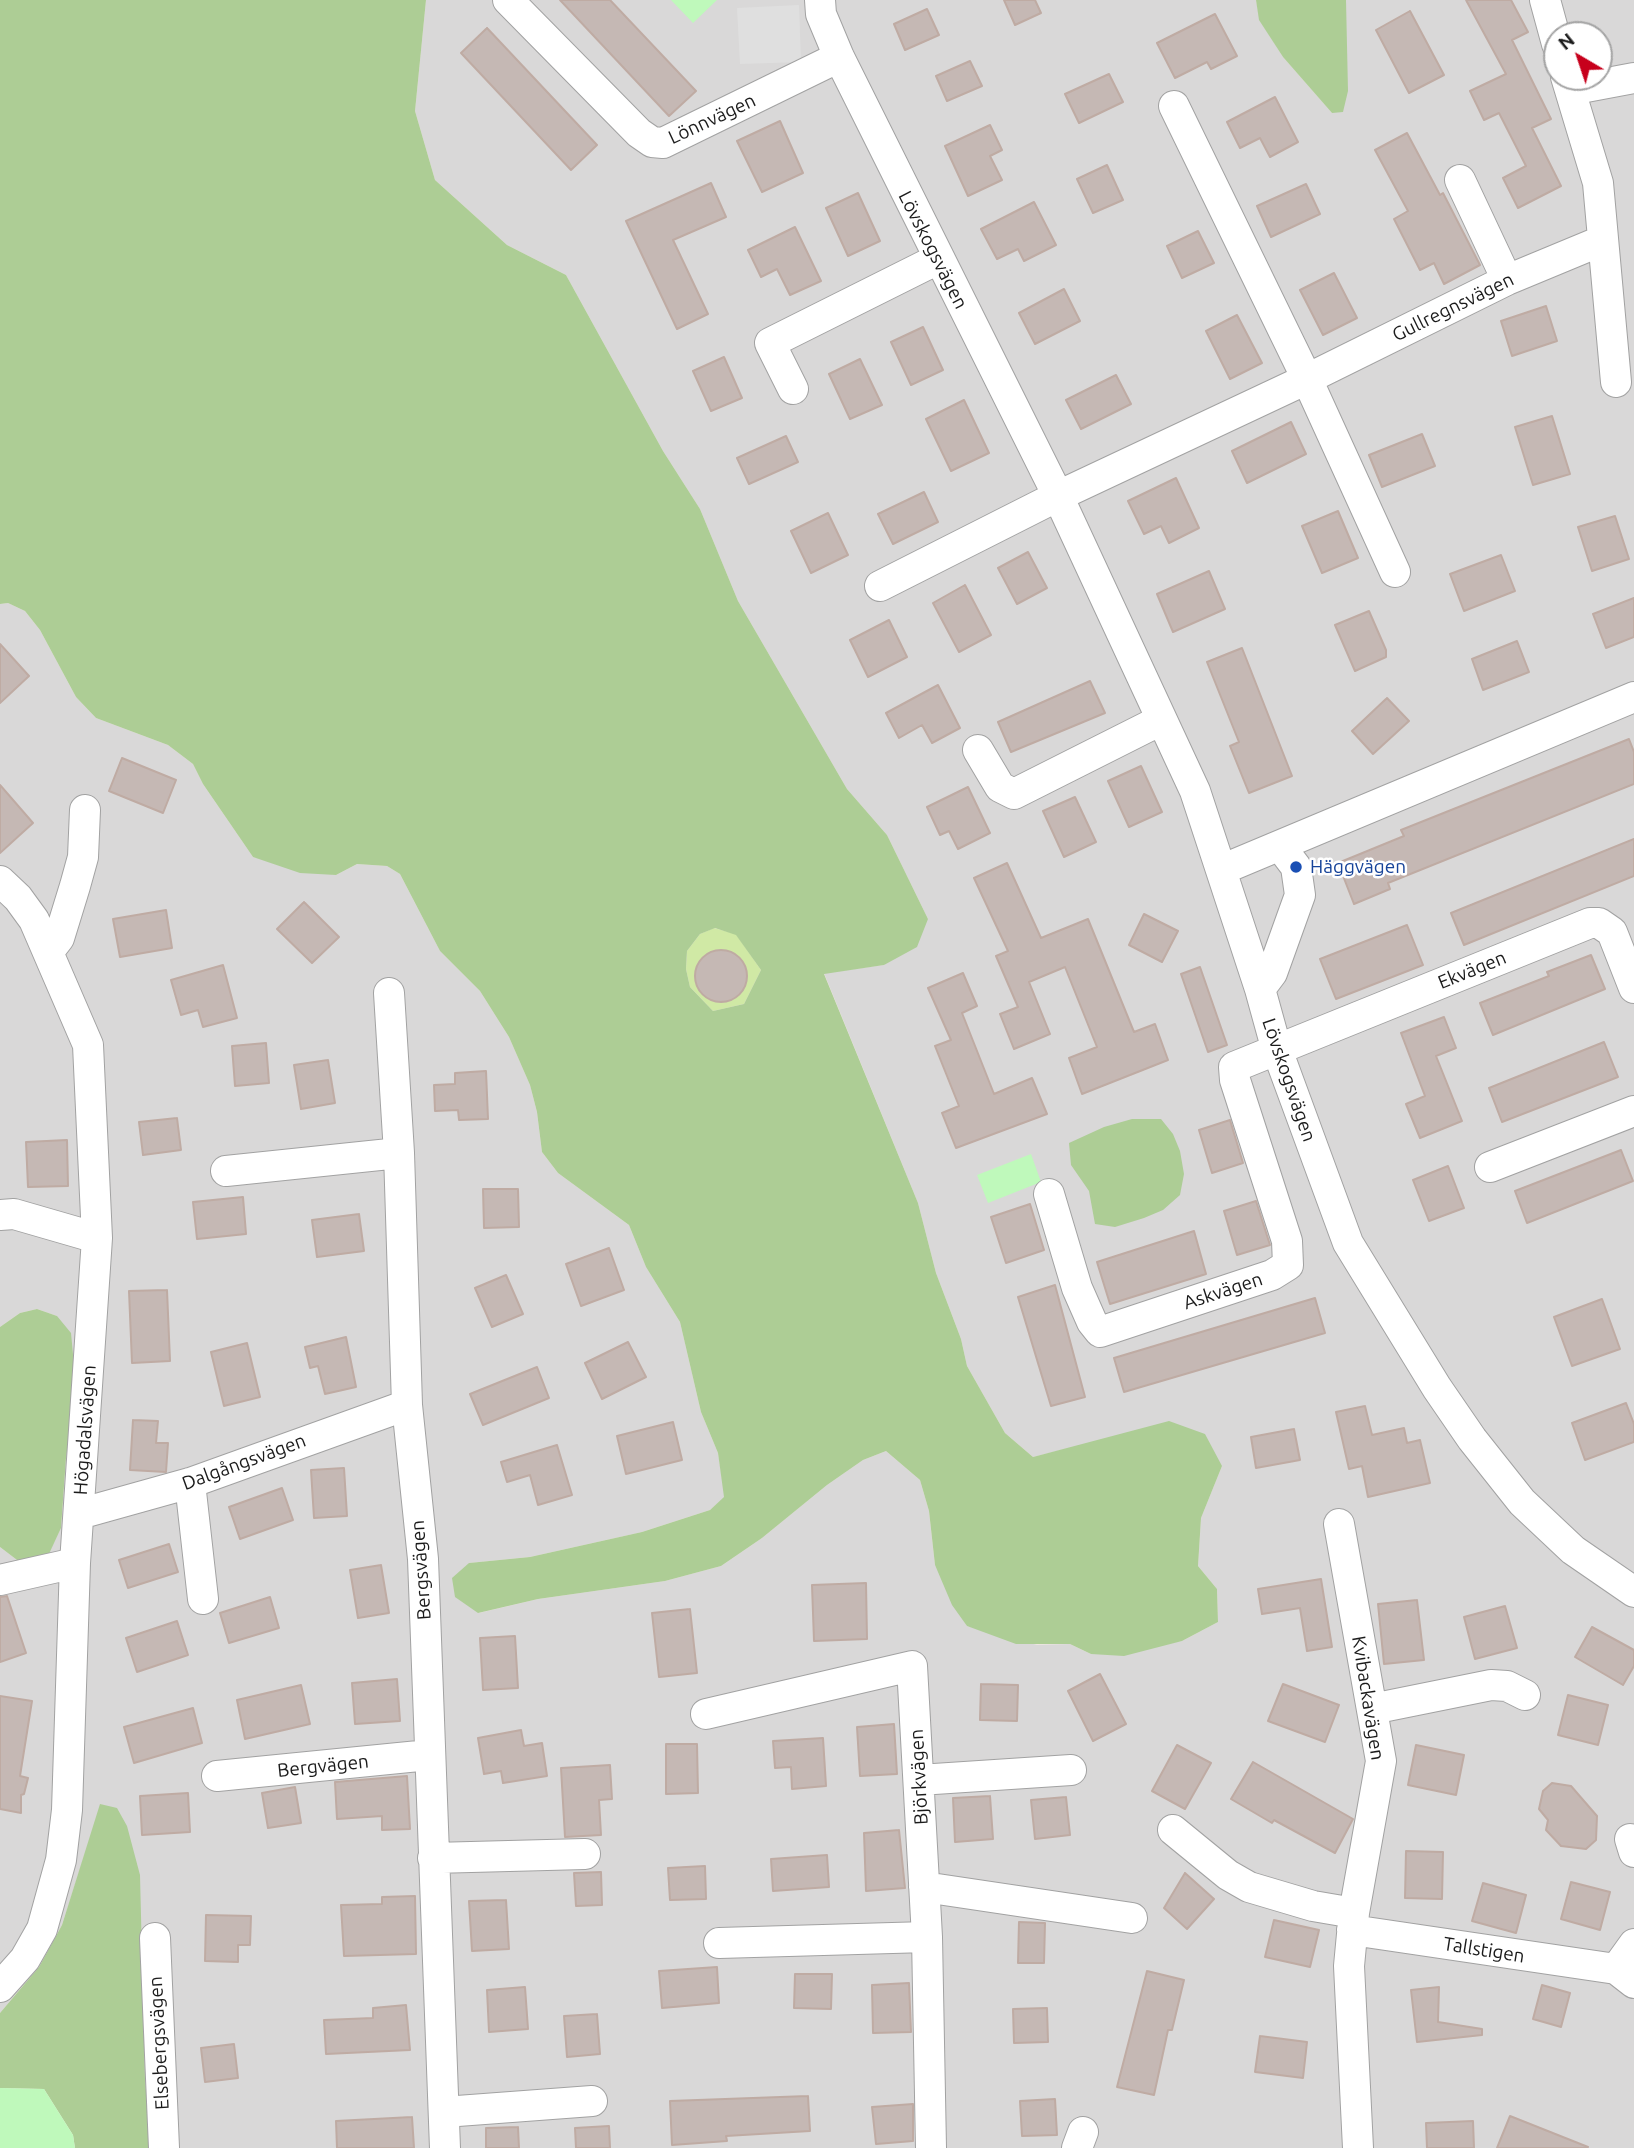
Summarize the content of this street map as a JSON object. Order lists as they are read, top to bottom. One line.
{"streets":{"street":["Lönnvägen","Lövskogsvägen","Gullregnsvägen","Ekvägen","Askvägen","Högadalsvägen","Dalgångsvägen","Bergsvägen","Kvibackavägen","Bergvägen","Björkvägen","Tallstigen","Elsebergsvägen"]},"crossings":[["Lönnvägen","Lövskogsvägen"],["Lövskogsvägen","Gullregnsvägen"],["Lövskogsvägen","Ekvägen"],["Ekvägen","Askvägen"],["Högadalsvägen","Dalgångsvägen"],["Dalgångsvägen","Bergsvägen"],["Bergsvägen","Bergvägen"],["Kvibackavägen","Tallstigen"]],"places":["Häggvägen"],"north":"top left"}
